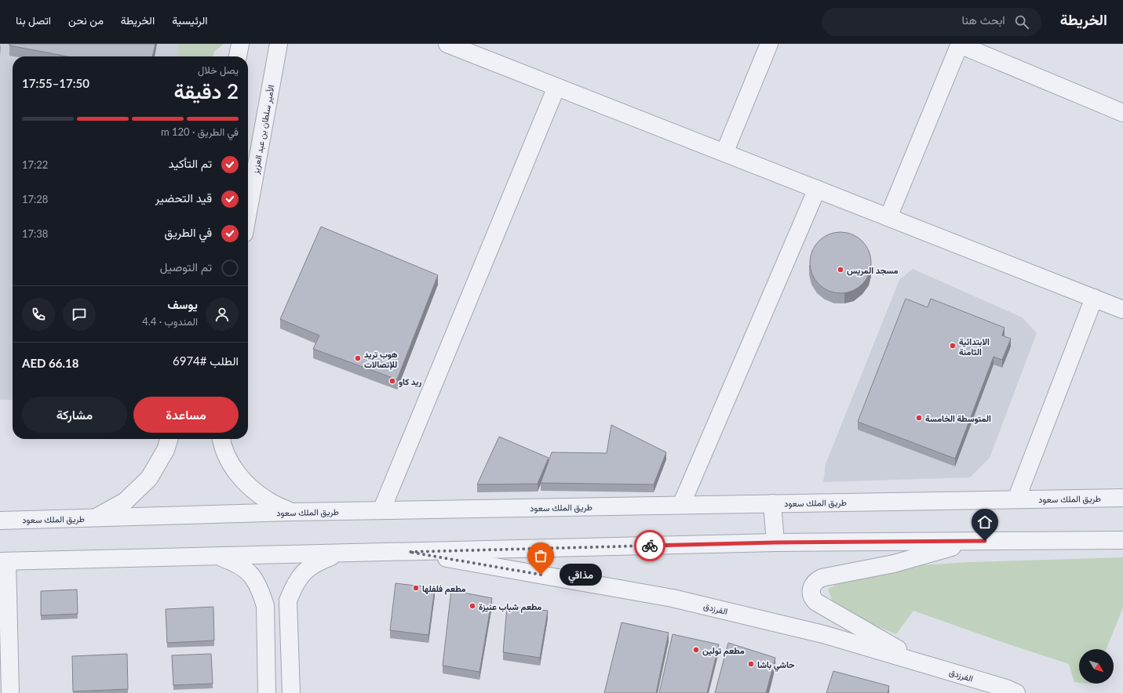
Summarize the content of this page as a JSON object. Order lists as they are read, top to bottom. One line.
{"streets":{"street":["الأمير سلطان بن عبد العزيز","طريق الملك سعود","الفرزدق"]},"places":["مسجد المريس","الابتدائية الثامنة","هوب تريد للإتصالات","ريد كاو","المتوسطة الخامسة","مذاقي","مطعم فلفلها","مطعم شباب عنيزة","مطعم تولين","حاشي باشا"],"north":"bottom right","page":{"header":"الخريطة","search":"ابحث هنا","nav":["الرئيسية","الخريطة","من نحن","اتصل بنا"],"heading":["2 دقيقة","يصل خلال","17:50–17:55"],"panel":["يوسف","المندوب · 4.4","الطلب #6974","AED 66.18"],"bar":"في الطريق · 120 m","list":[["تم التأكيد","17:22"],["قيد التحضير","17:28"],["في الطريق","17:38"],"تم التوصيل"],"buttons":["مساعدة","مشاركة"],"bubble":"مذاقي"}}
